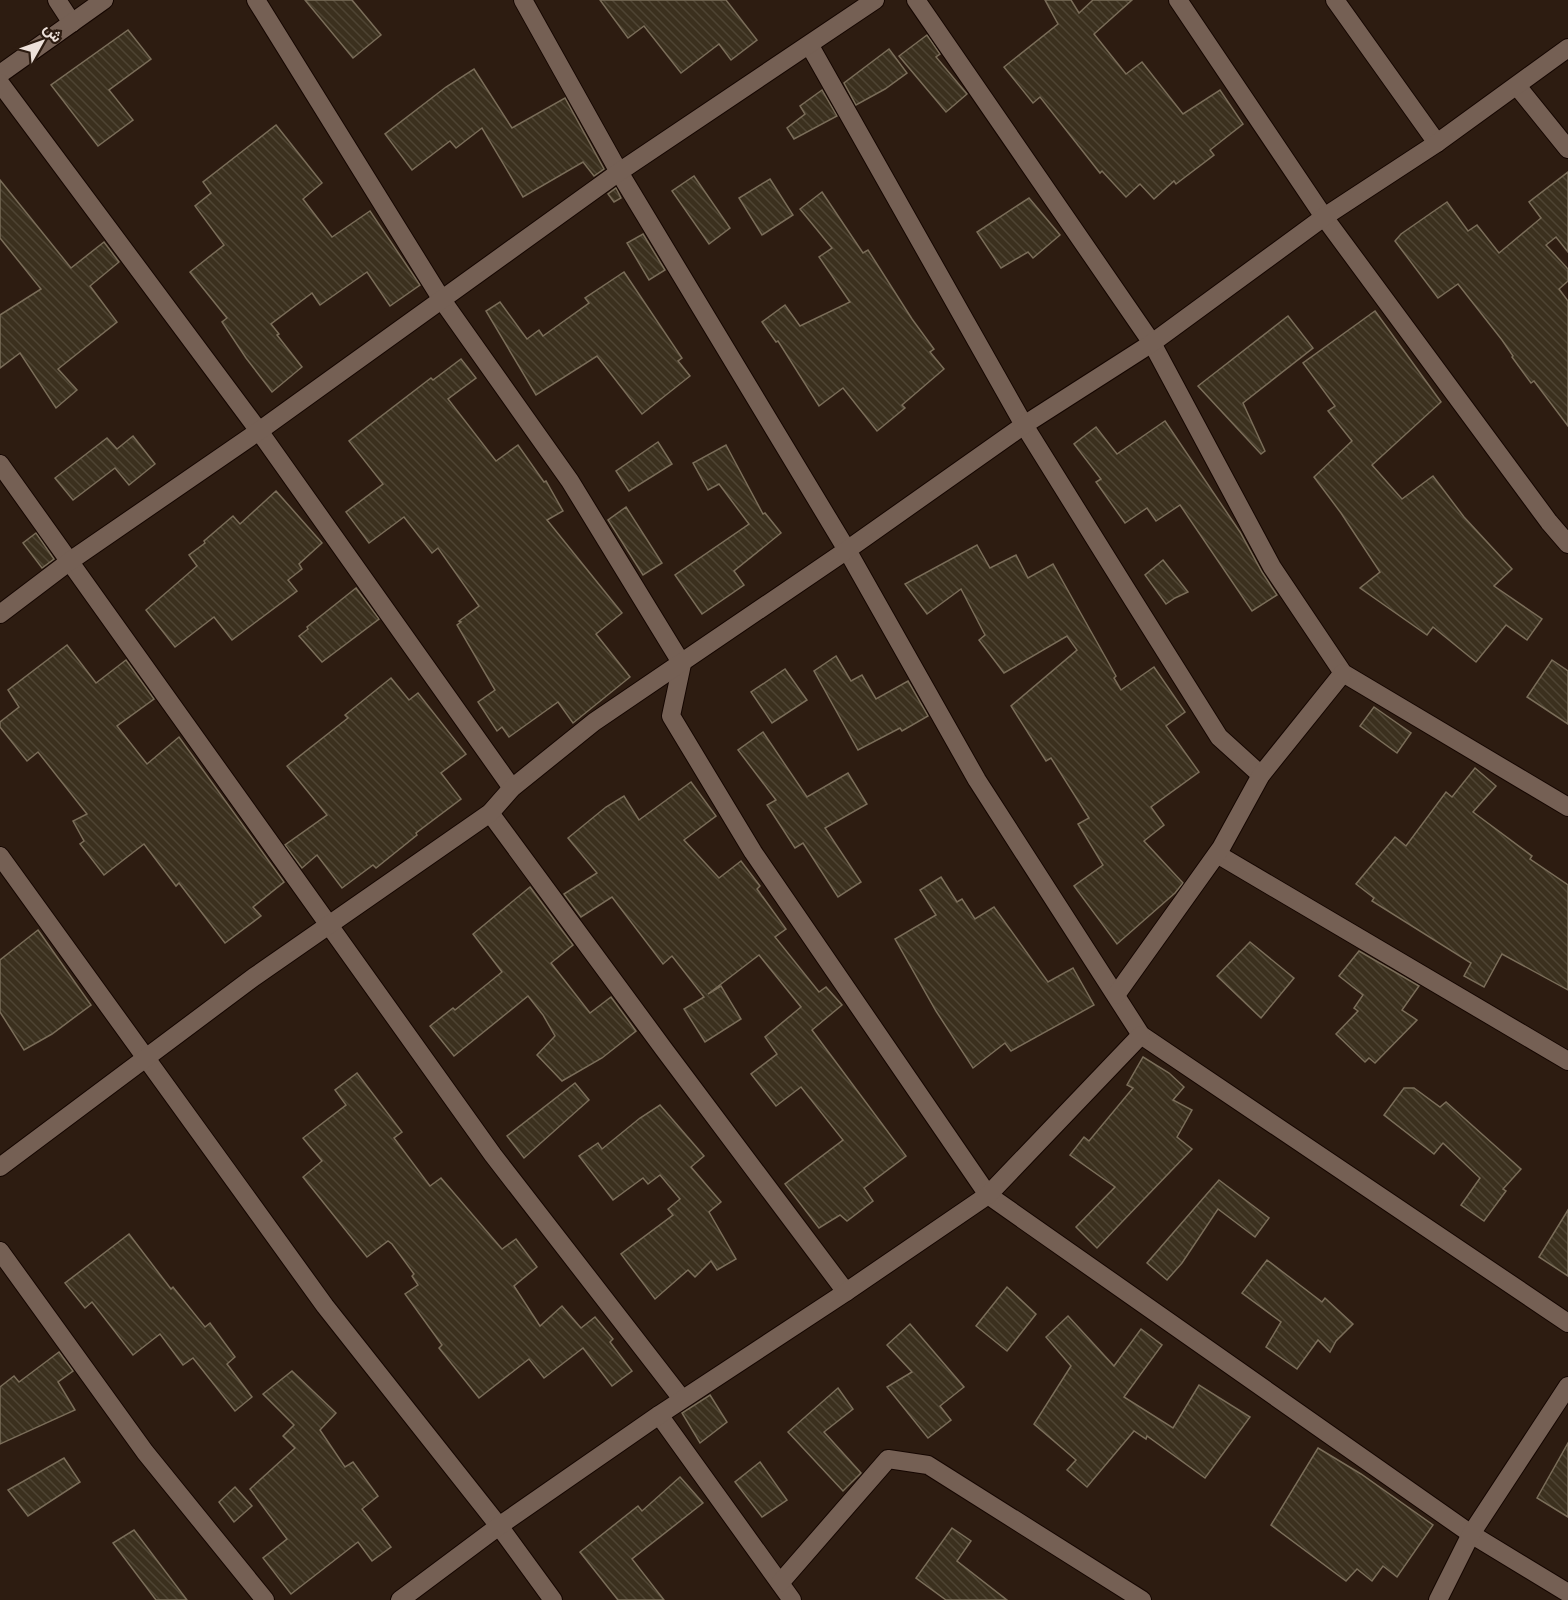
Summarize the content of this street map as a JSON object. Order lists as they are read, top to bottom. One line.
{"north":"top right"}
